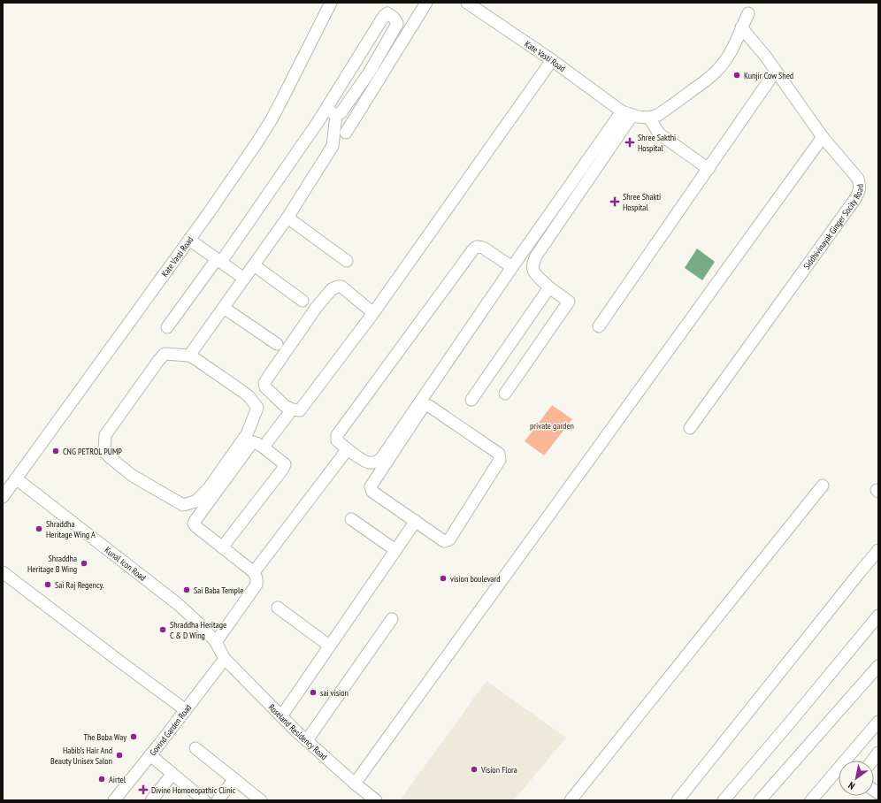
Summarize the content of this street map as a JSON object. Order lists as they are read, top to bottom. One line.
{"streets":{"street":["Kate Vasti Road","Siddhivinayak Ginger Socity Road","Kunal Icon Road","Govind Garden Road","Roseland Residency Road"]},"crossings":[["Kate Vasti Road","Kunal Icon Road"],["Kunal Icon Road","Govind Garden Road"],["Kunal Icon Road","Roseland Residency Road"],["Govind Garden Road","Roseland Residency Road"]],"parks":["private garden"],"places":{"other":["Kunjir Cow Shed","CNG PETROL PUMP","Shraddha Heritage Wing A","Shraddha Heritage B Wing","vision boulevard","Sai Raj Regency.","Sai Baba Temple","Shraddha Heritage C & D Wing","sai vision","The Boba Way","Habib's Hair And Beauty Unisex Salon","Vision Flora","Airtel"],"health":["Shree Sakthi Hospital","Shree Shakti Hospital","Divine Homoeopathic Clinic"]},"north":"bottom left"}
